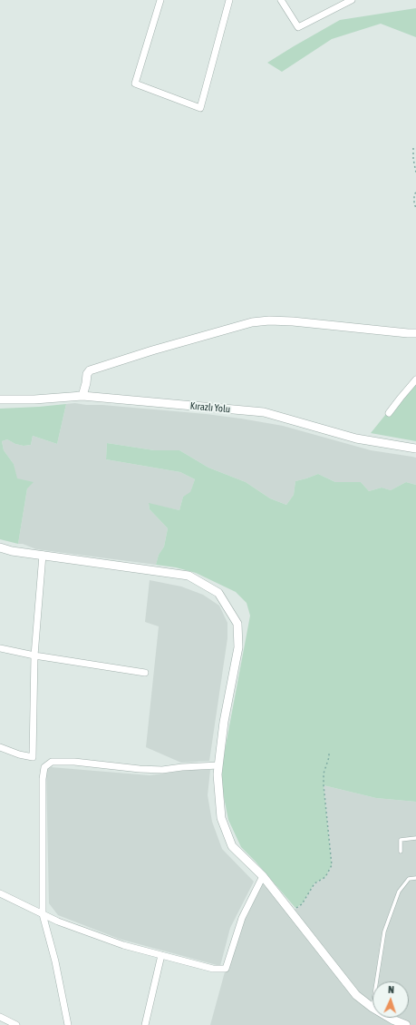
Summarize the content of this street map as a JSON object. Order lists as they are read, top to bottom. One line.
{"streets":{"street":["Kırazlı Yolu"]},"north":"top"}
